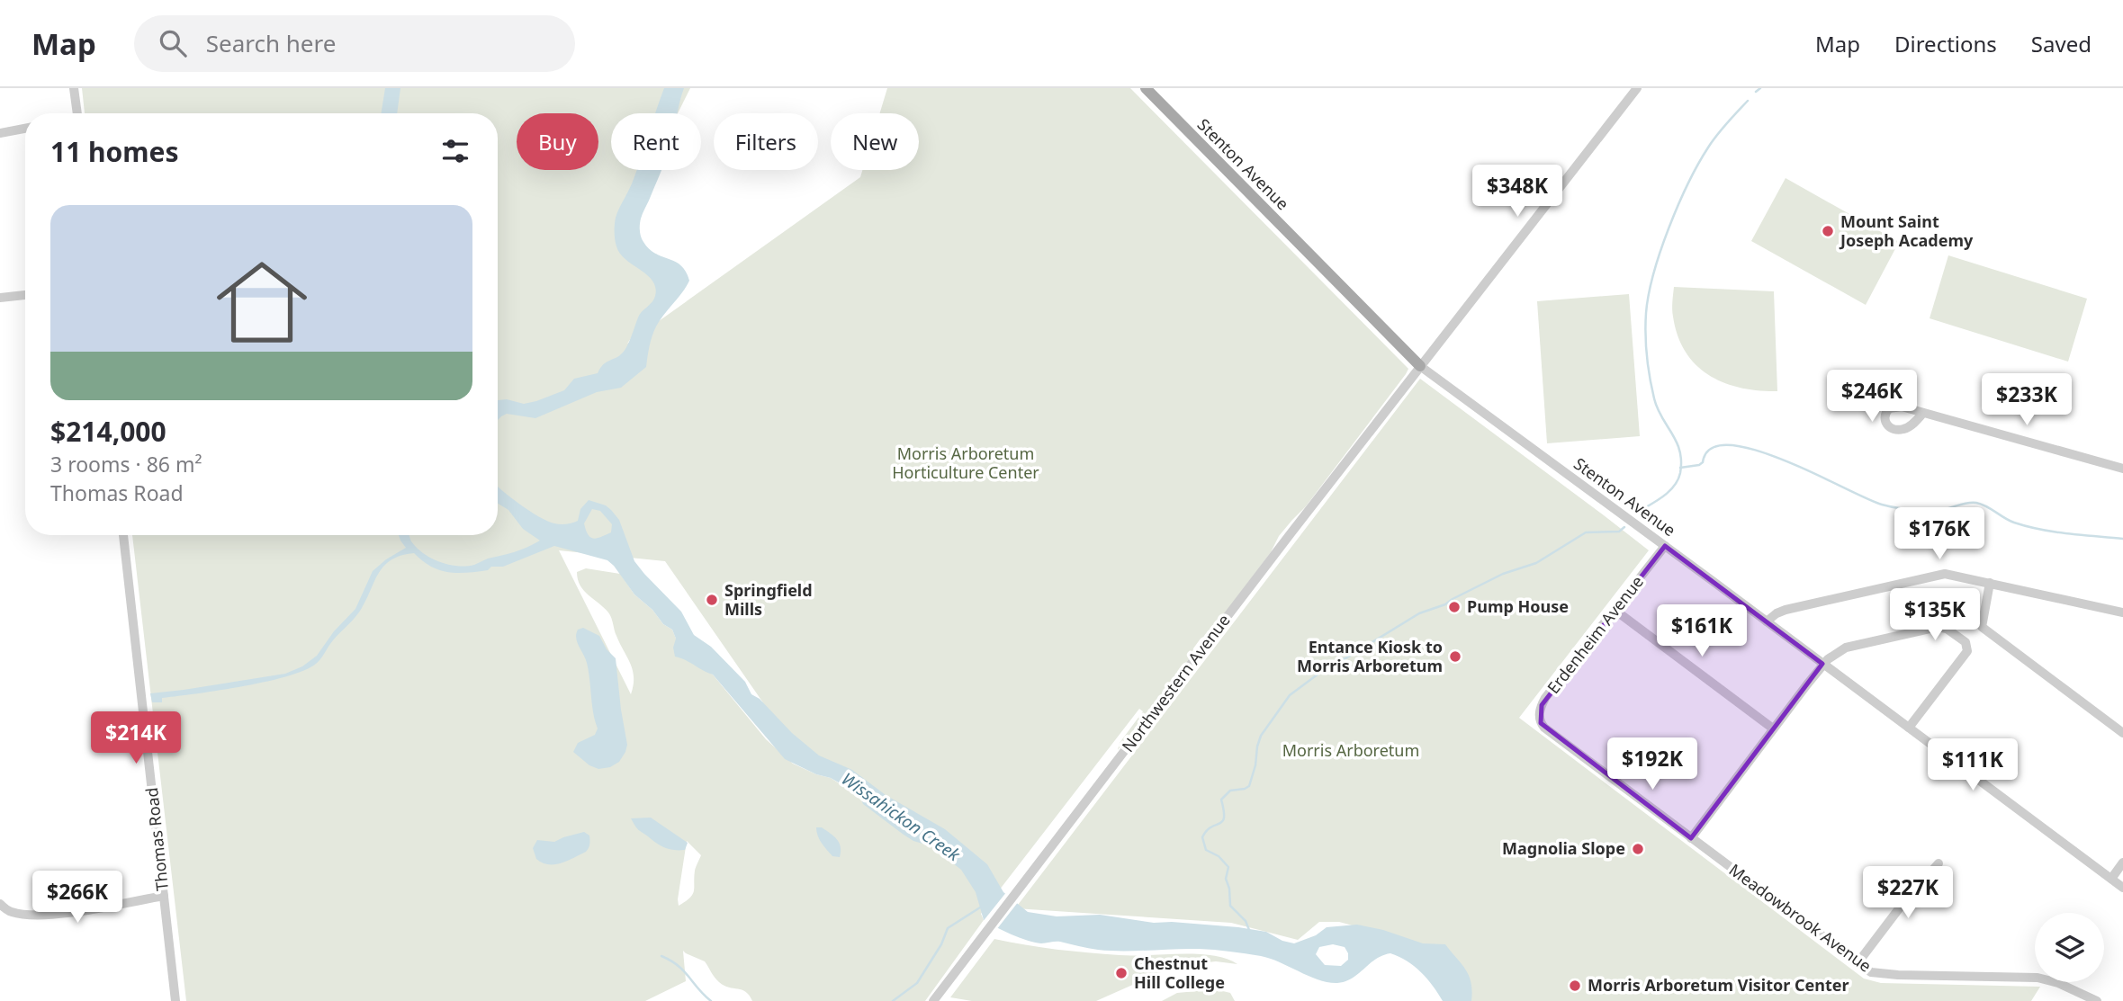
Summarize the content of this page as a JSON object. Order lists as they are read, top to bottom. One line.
{"streets":{"main road":["Stenton Avenue"],"street":["Erdenheim Avenue","Northwestern Avenue","Thomas Road","Meadowbrook Avenue"]},"crossings":[["Stenton Avenue","Erdenheim Avenue"],["Stenton Avenue","Northwestern Avenue"],["Erdenheim Avenue","Meadowbrook Avenue"]],"water":["Wissahickon Creek"],"parks":["Morris Arboretum Horticulture Center","Morris Arboretum"],"places":["Mount Saint Joseph Academy","Springfield Mills","Pump House","Entance Kiosk to Morris Arboretum","Magnolia Slope","Chestnut Hill College","Morris Arboretum Visitor Center"],"page":{"header":"Map","search":"Search here","nav":["Map","Directions","Saved"],"chip":["Buy","Rent","Filters","New"],"heading":"11 homes","price":["$348K","$246K","$233K","$176K","$135K","$161K","$214K","$192K","$111K","$227K","$266K"],"list":[{"name":"$214,000","note":"3 rooms · 86 m² · Thomas Road"}]}}
